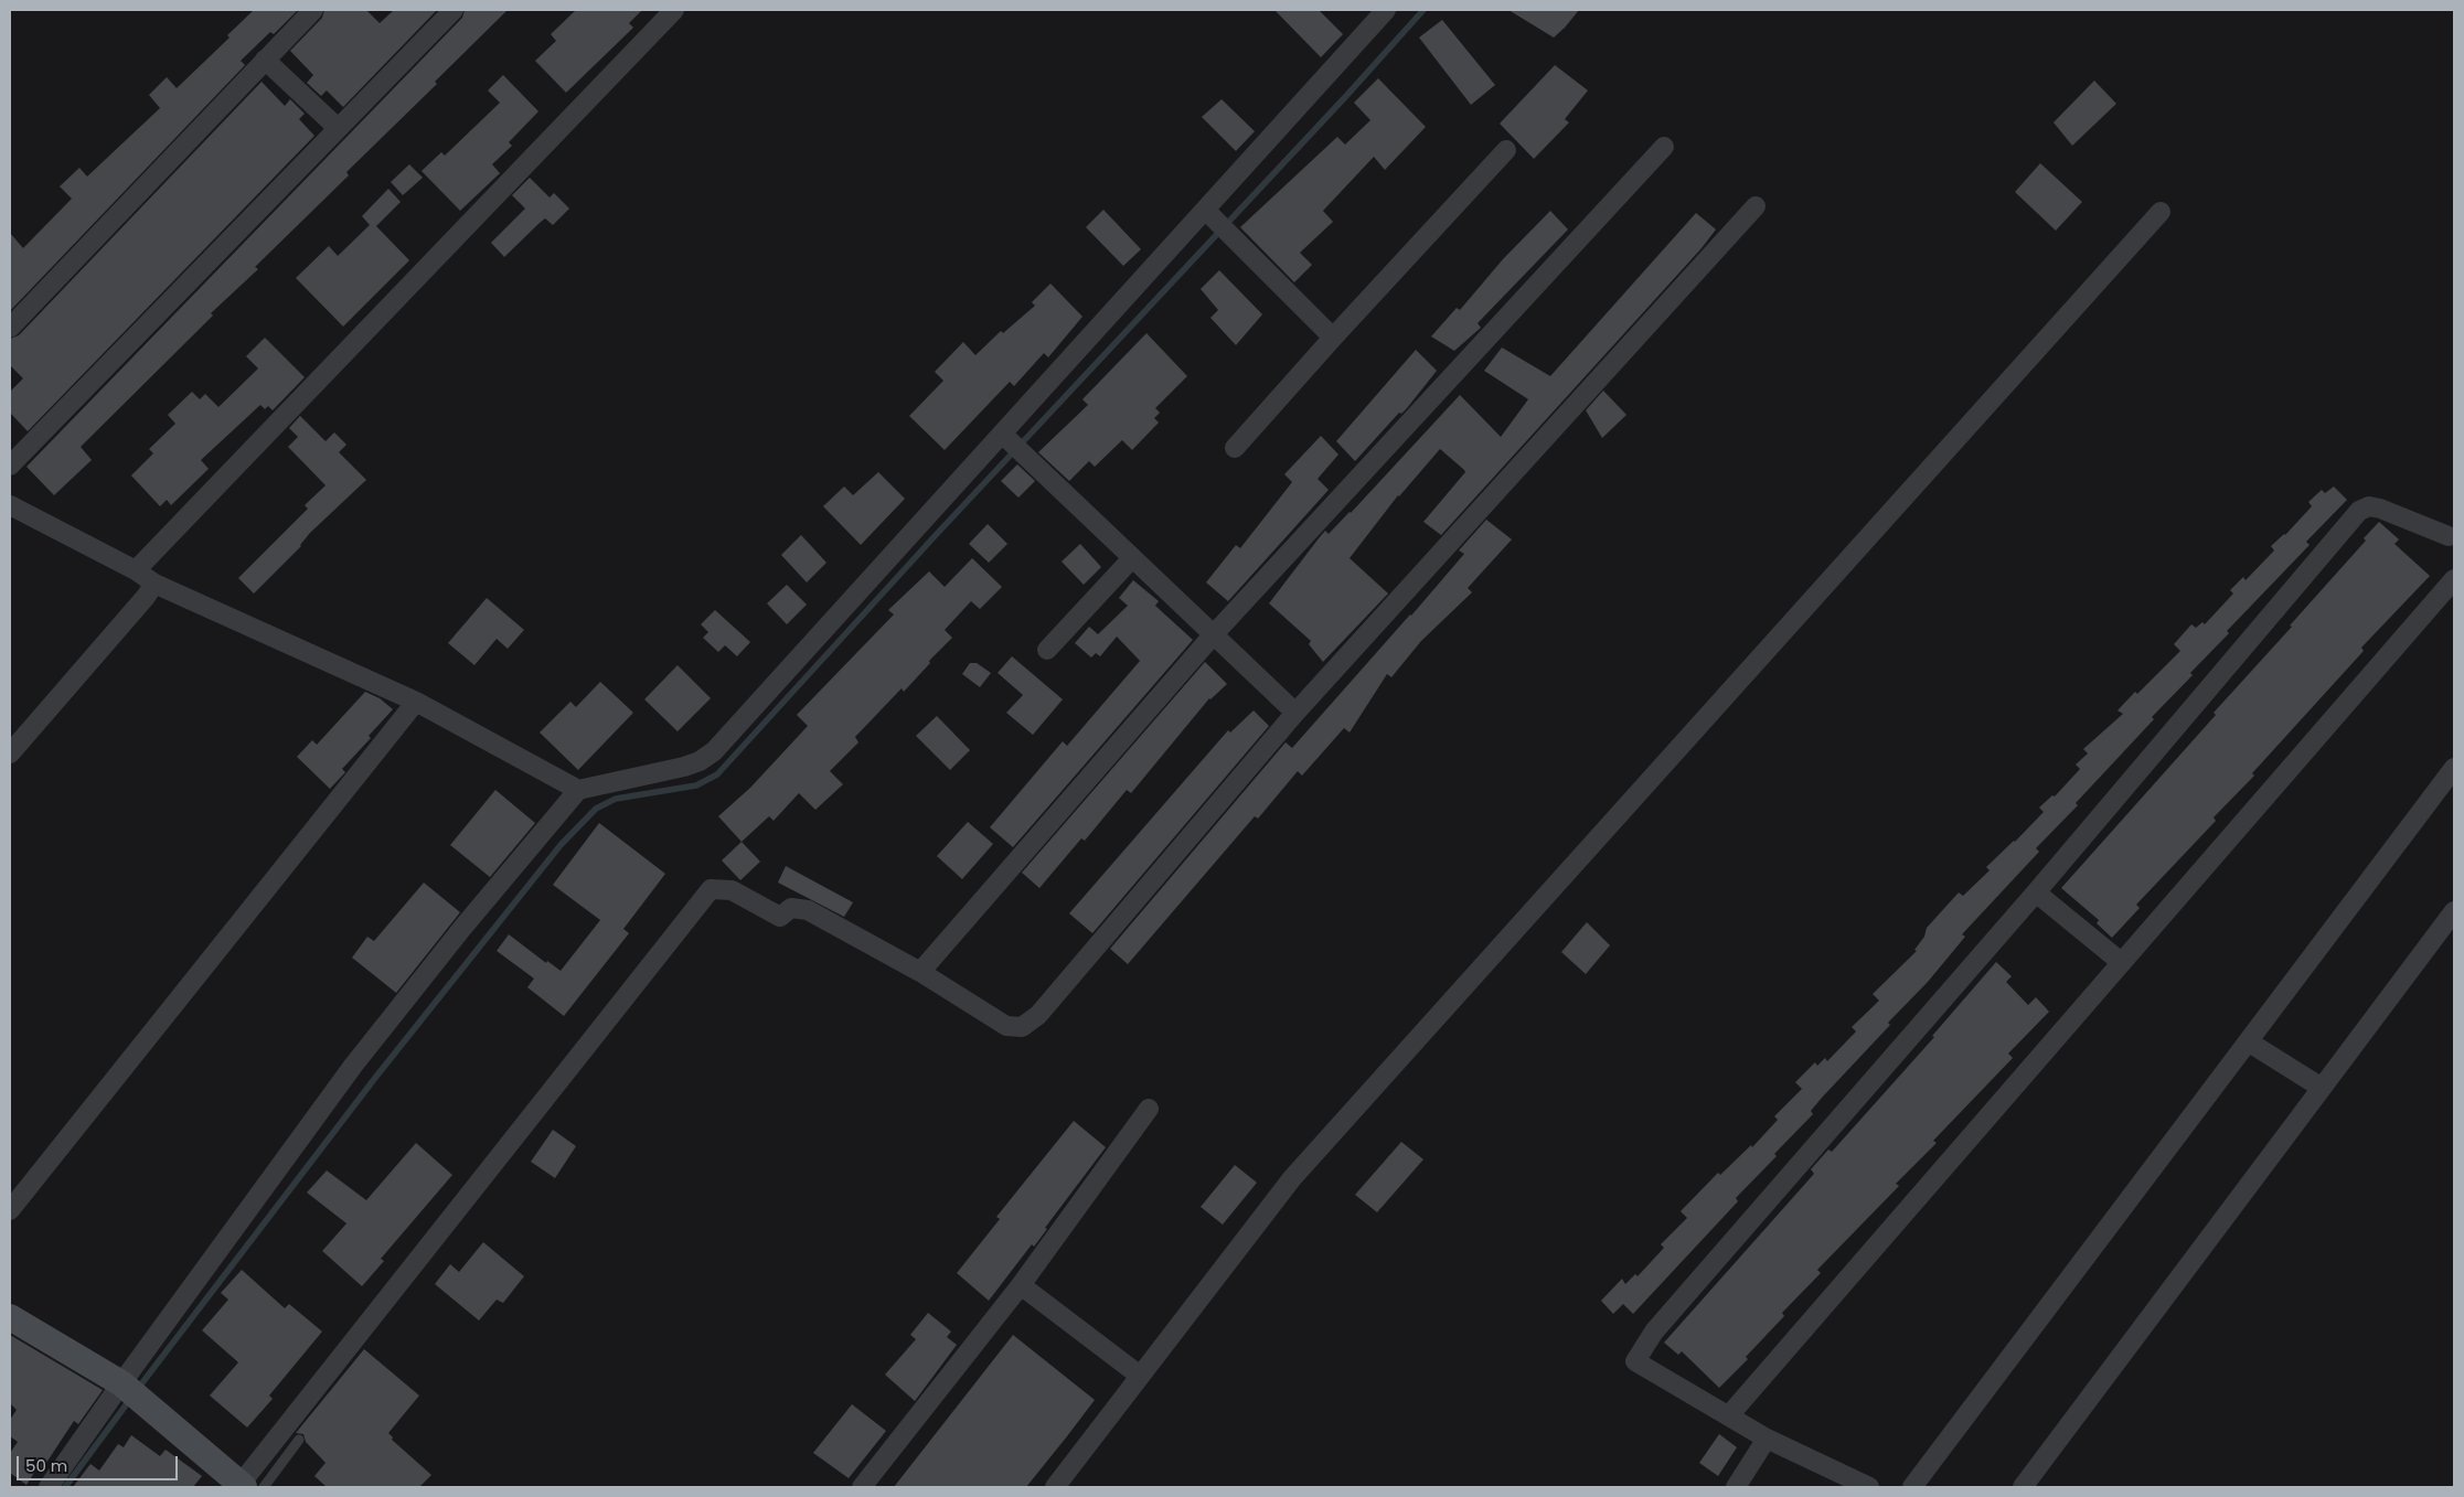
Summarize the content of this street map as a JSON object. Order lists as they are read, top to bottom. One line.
{"scale_bar":"50 m"}
